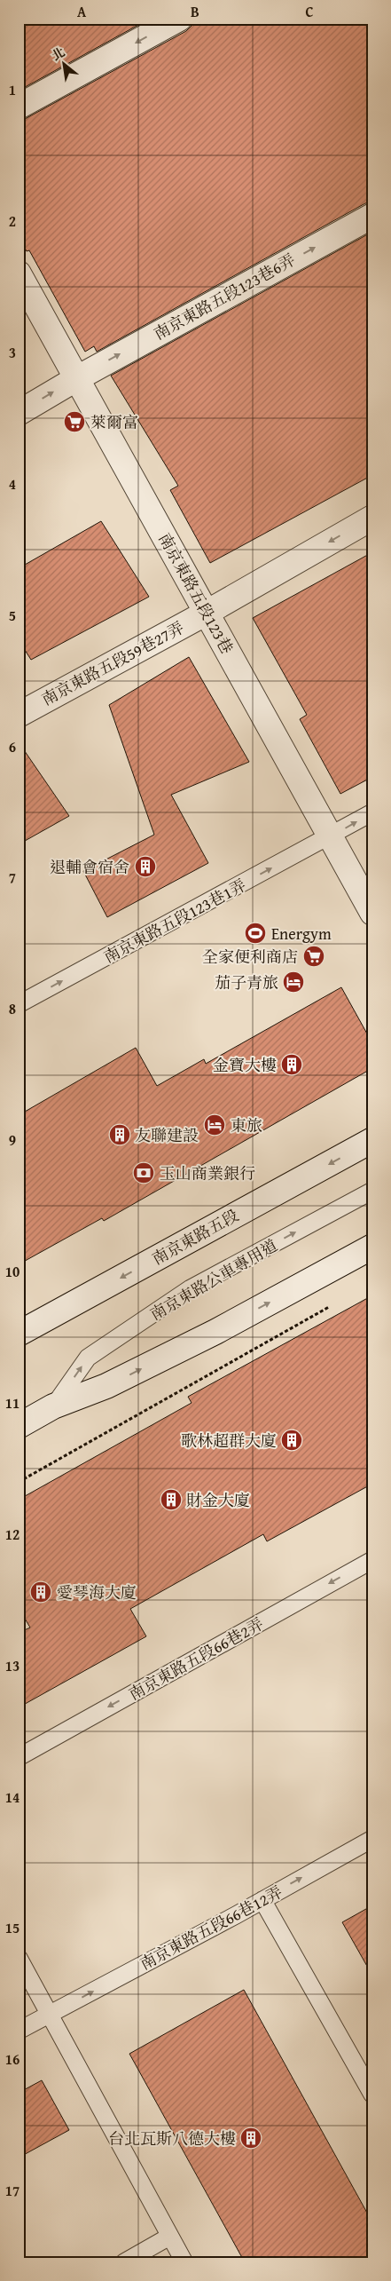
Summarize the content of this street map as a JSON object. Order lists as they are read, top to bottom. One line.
{"streets":{"street":["南京東路五段123巷6弄","南京東路五段123巷","南京東路五段59巷27弄","南京東路五段"],"lane":["南京東路五段123巷1弄","南京東路公車專用道","南京東路五段66巷2弄","南京東路五段66巷12弄"]},"crossings":[["南京東路五段123巷6弄","南京東路五段123巷"],["南京東路五段123巷","南京東路五段59巷27弄"],["南京東路五段123巷","南京東路五段123巷1弄"]],"one_way":["南京東路五段123巷6弄","南京東路五段59巷27弄","南京東路五段123巷1弄","南京東路公車專用道","南京東路五段66巷2弄","南京東路五段66巷12弄"],"places":{"supermarket":["萊爾富","全家便利商店"],"building":["退輔會宿舍","金寶大樓","友聯建設","歌林超群大廈","財金大廈","愛琴海大廈","台北瓦斯八德大樓"],"sports":["Energym"],"hotel":["茄子青旅","東旅"],"bank":["玉山商業銀行"]},"north":"top left","grid":{"columns":["A","B","C"],"rows":["1","2","3","4","5","6","7","8","9","10","11","12","13","14","15","16","17"]}}
